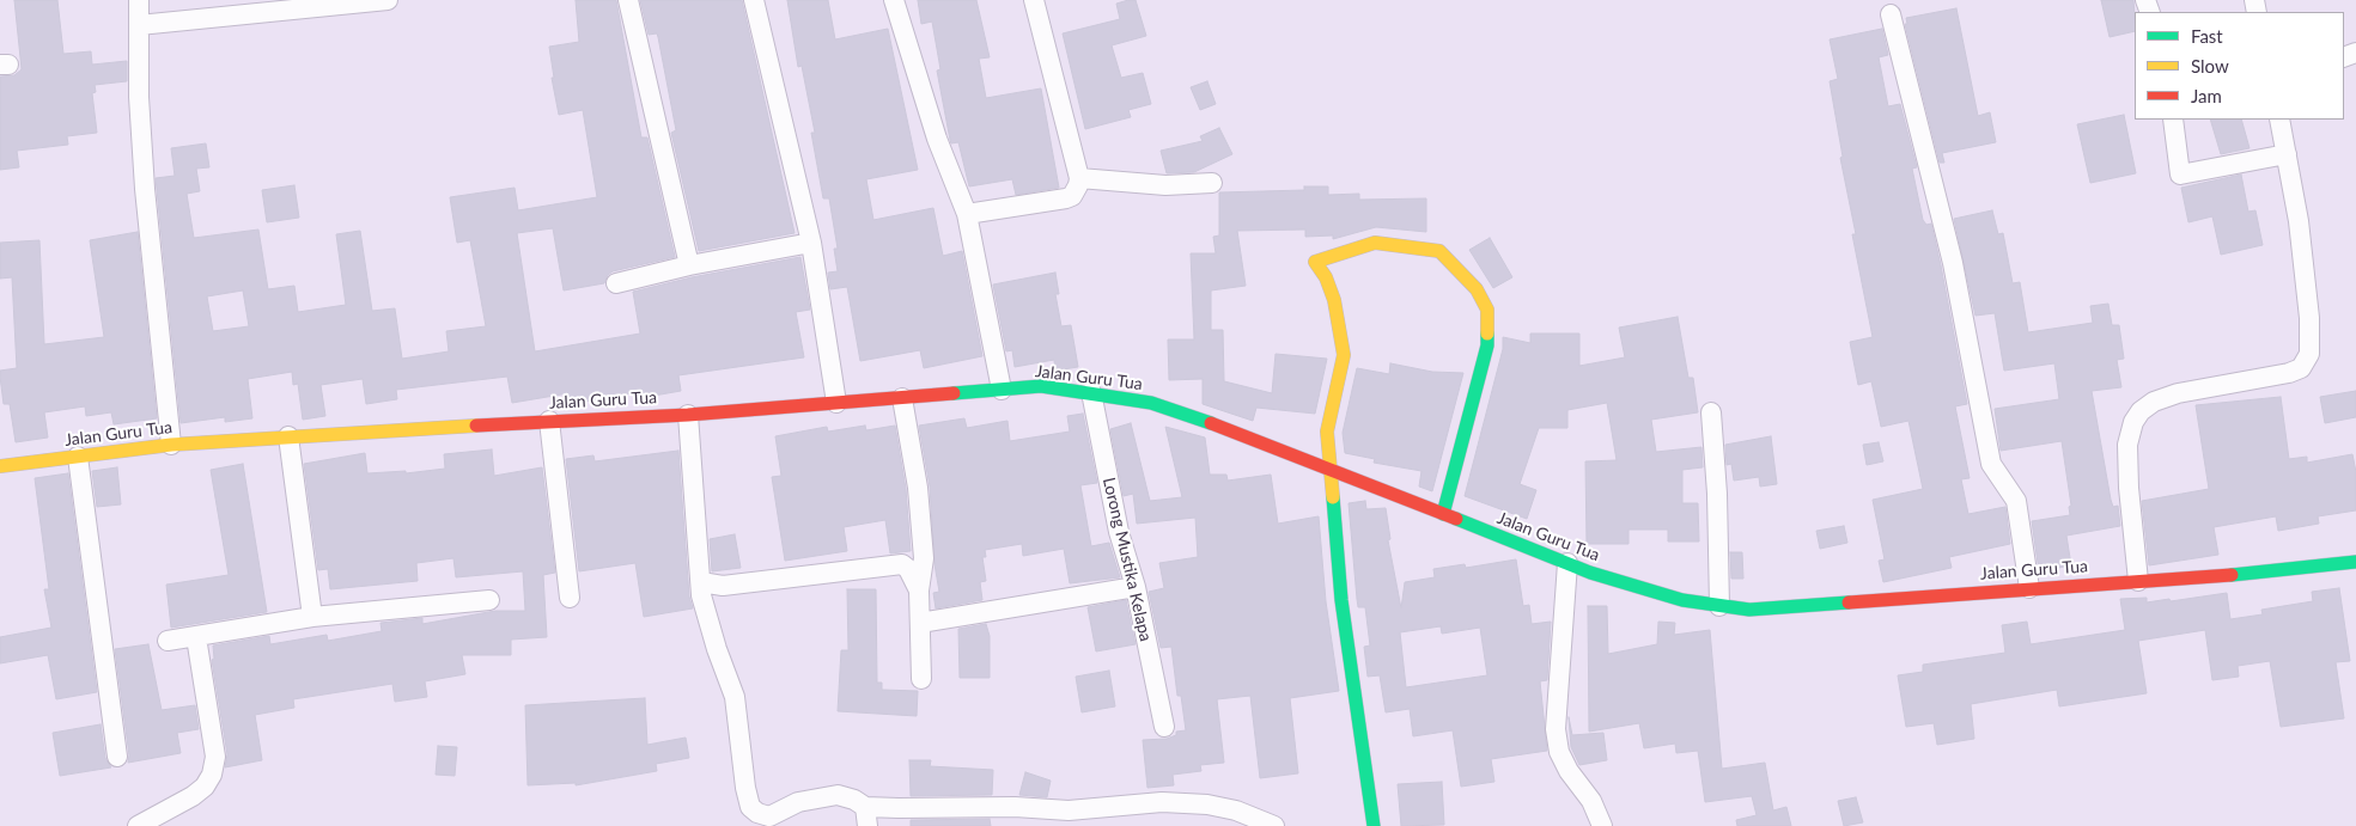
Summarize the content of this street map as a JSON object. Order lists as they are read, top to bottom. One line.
{"streets":{"main road":["Jalan Guru Tua"],"street":["Lorong Mustika Kelapa"]},"crossings":[["Jalan Guru Tua","Lorong Mustika Kelapa"]],"legend":["Fast","Slow","Jam"]}
